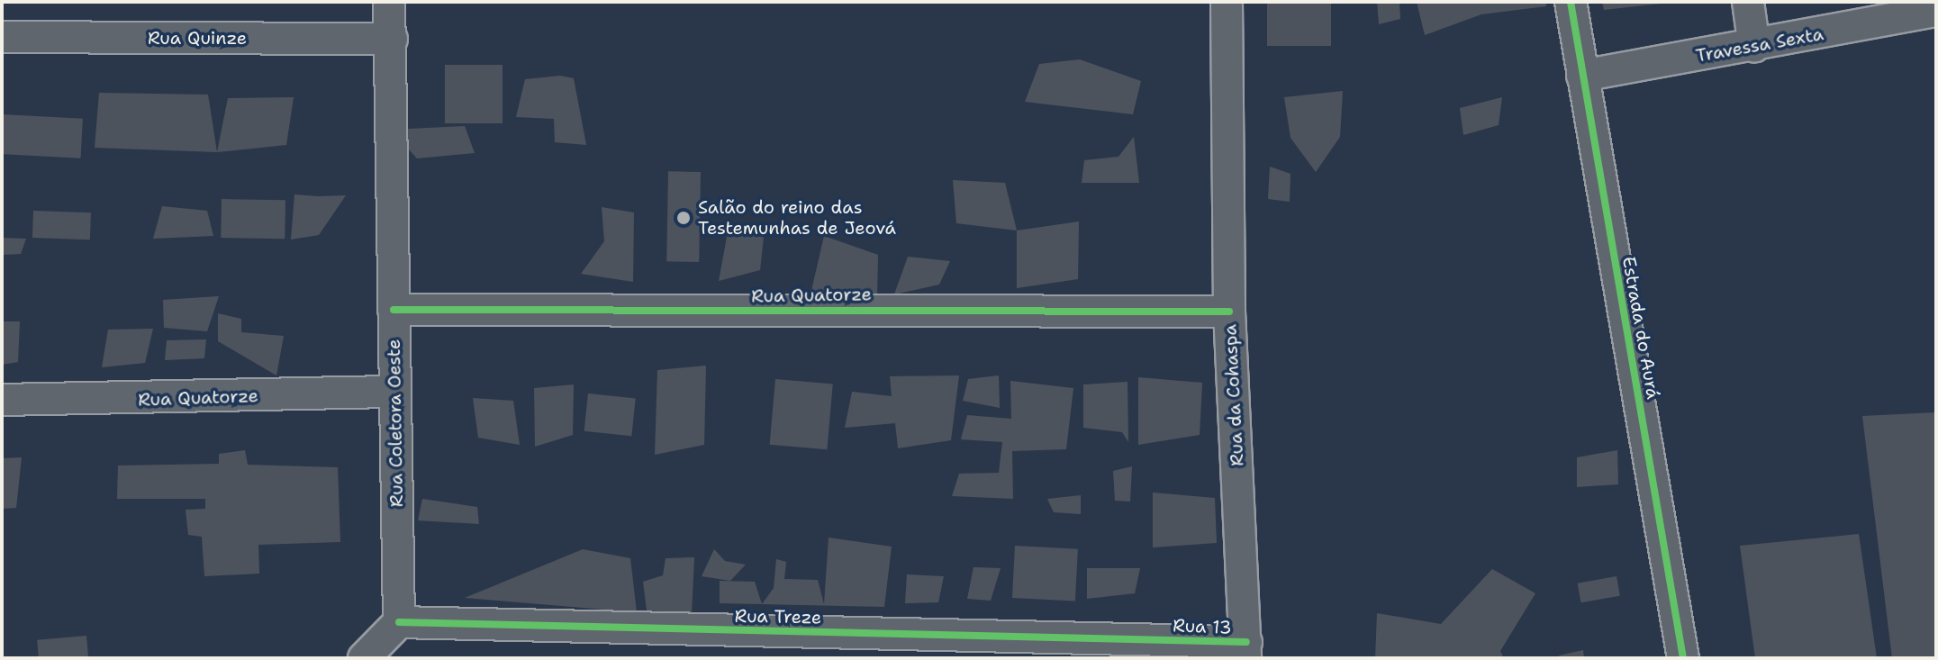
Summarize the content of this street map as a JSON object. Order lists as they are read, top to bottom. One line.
{"streets":{"street":["Rua Quinze","Travessa Sexta","Rua Quatorze","Estrada do Aurá","Rua da Cohaspa","Rua Coletora Oeste","Rua Treze","Rua 13"]},"crossings":[["Rua Quinze","Rua Coletora Oeste"],["Travessa Sexta","Estrada do Aurá"],["Rua Quatorze","Rua da Cohaspa"],["Rua Quatorze","Rua Coletora Oeste"],["Rua da Cohaspa","Rua 13"],["Rua Coletora Oeste","Rua Treze"],["Rua Treze","Rua 13"]],"places":["Salão do reino das Testemunhas de Jeová"]}
